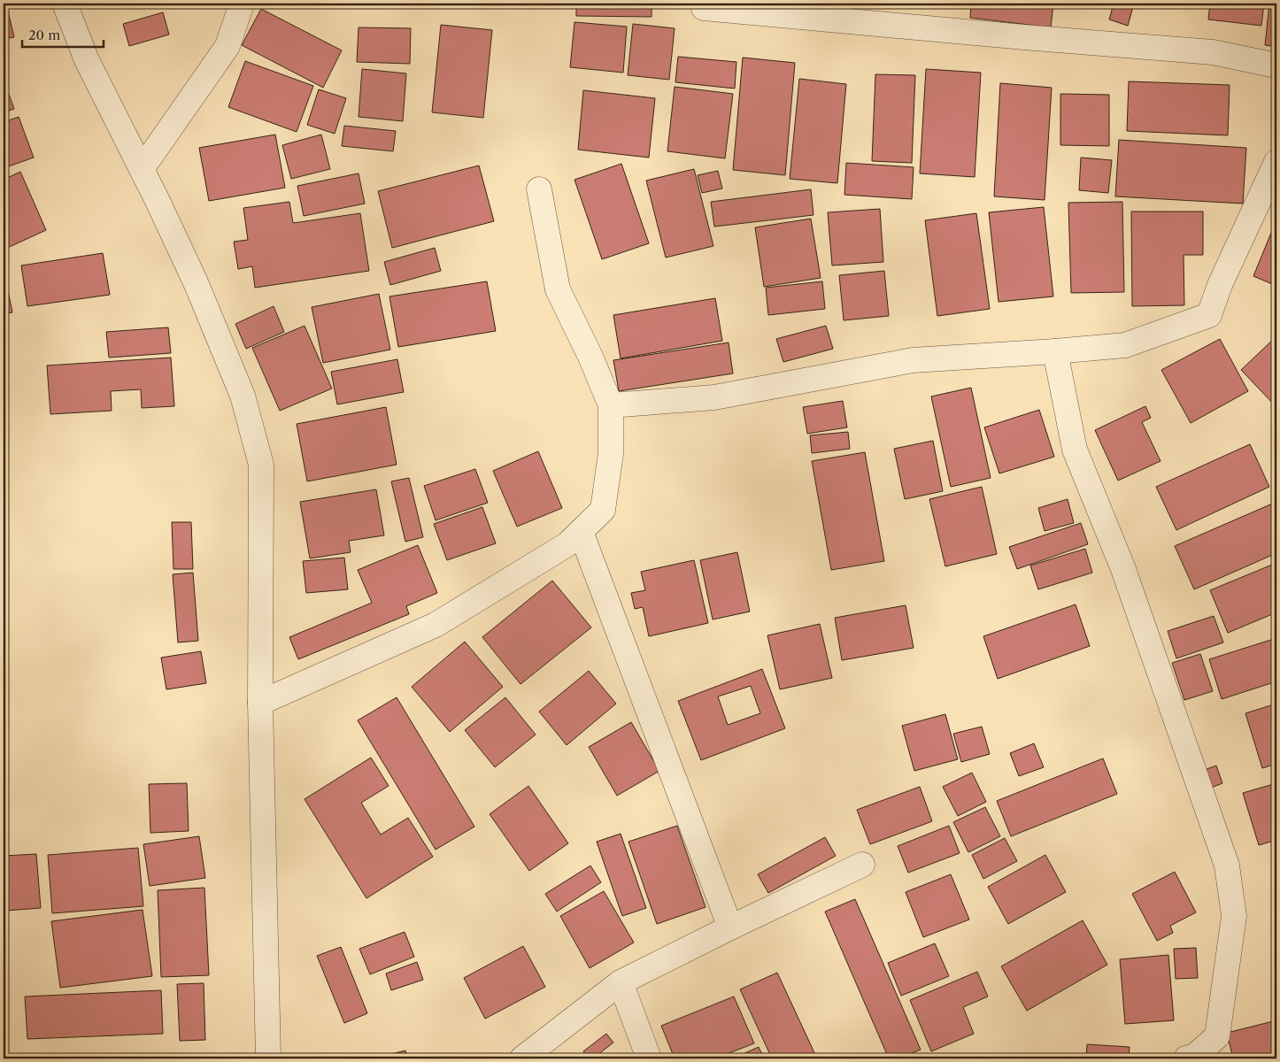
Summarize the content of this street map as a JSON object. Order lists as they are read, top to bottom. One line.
{"scale_bar":"20 m"}
